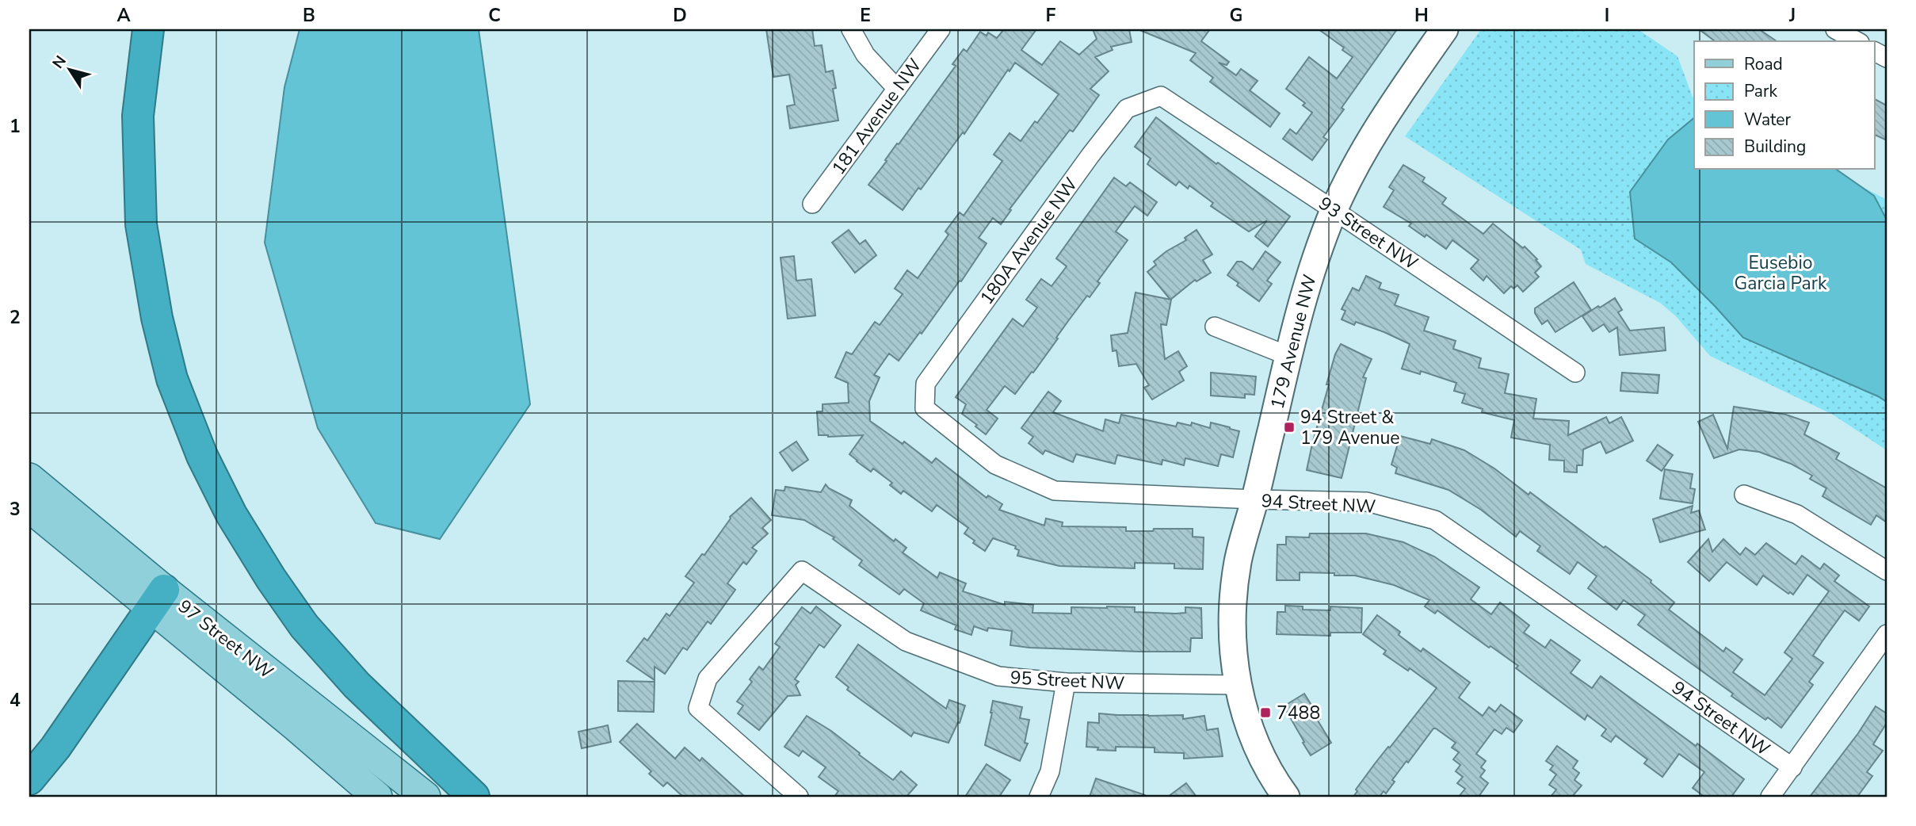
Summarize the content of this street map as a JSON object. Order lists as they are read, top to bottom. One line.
{"streets":{"main road":["97 Street NW"],"street":["181 Avenue NW","93 Street NW","180A Avenue NW","179 Avenue NW","94 Street NW","95 Street NW"]},"crossings":[["93 Street NW","180A Avenue NW"],["93 Street NW","179 Avenue NW"],["180A Avenue NW","94 Street NW"],["179 Avenue NW","94 Street NW"],["179 Avenue NW","95 Street NW"]],"parks":["Eusebio Garcia Park"],"places":{"transit":["94 Street & 179 Avenue","7488"]},"legend":["Road","Park","Water","Building"],"north":"top left","grid":{"columns":["A","B","C","D","E","F","G","H","I","J"],"rows":["1","2","3","4"]}}
